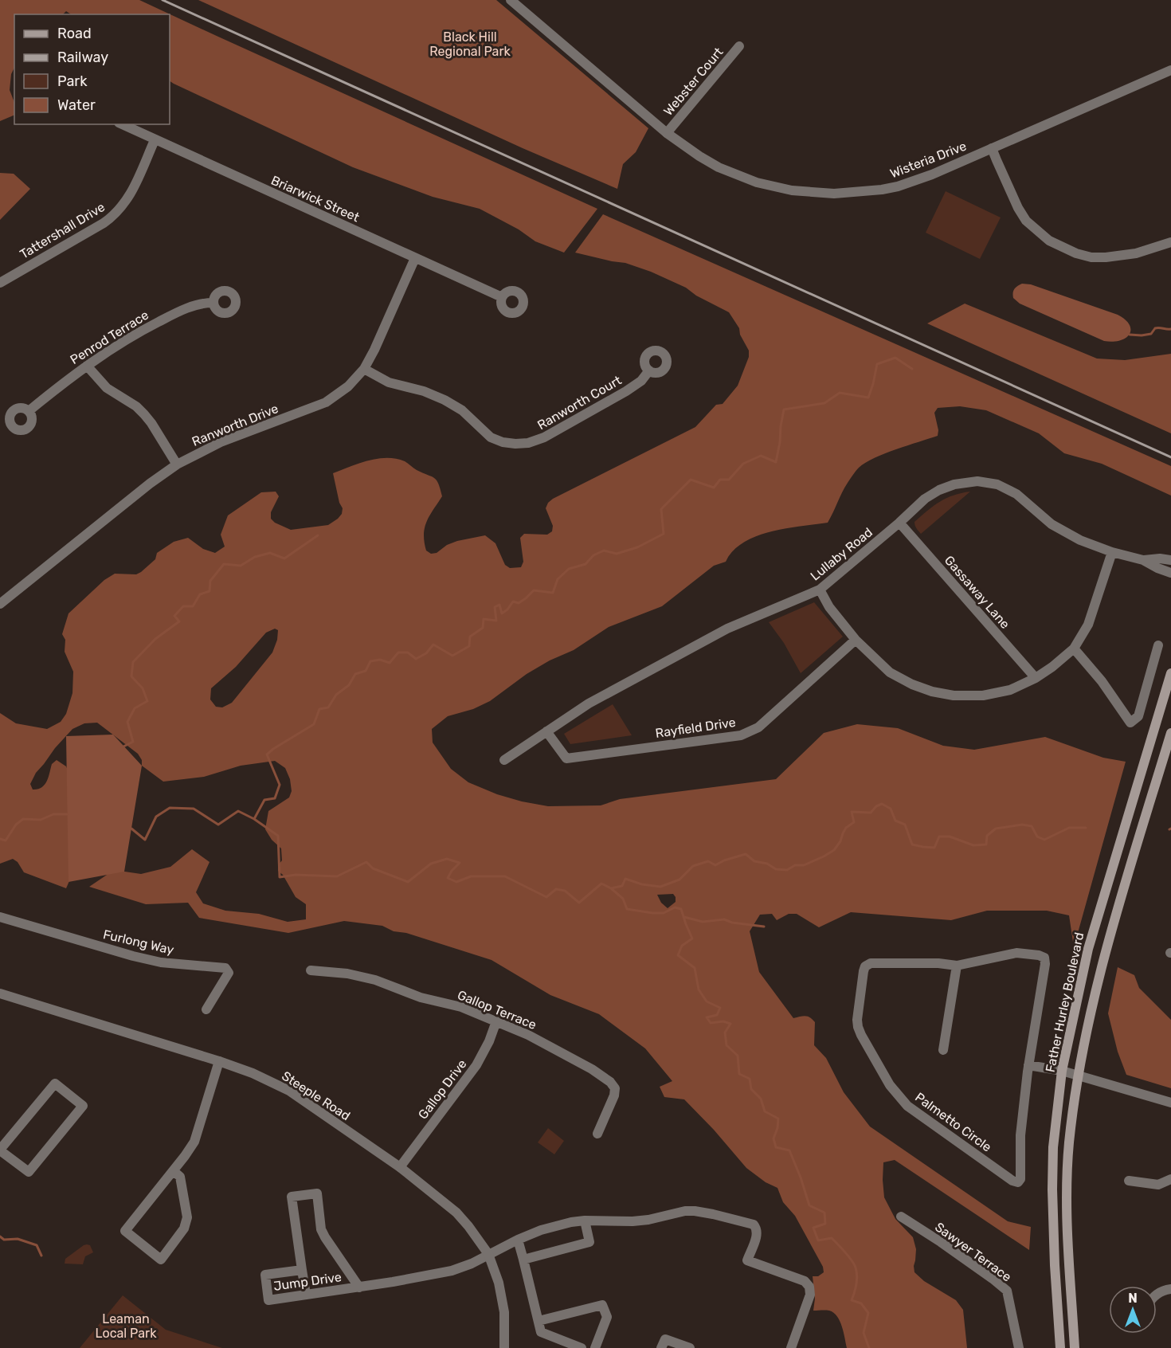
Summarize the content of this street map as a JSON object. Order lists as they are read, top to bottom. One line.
{"streets":{"main road":["Father Hurley Boulevard"],"street":["Webster Court","Wisteria Drive","Briarwick Street","Tattershall Drive","Penrod Terrace","Ranworth Court","Ranworth Drive","Lullaby Road","Gassaway Lane","Rayfield Drive","Furlong Way","Gallop Terrace","Gallop Drive","Steeple Road","Palmetto Circle","Sawyer Terrace","Jump Drive"]},"crossings":[["Webster Court","Wisteria Drive"],["Briarwick Street","Tattershall Drive"],["Briarwick Street","Ranworth Drive"],["Ranworth Court","Ranworth Drive"],["Lullaby Road","Gassaway Lane"],["Lullaby Road","Rayfield Drive"],["Gallop Terrace","Gallop Drive"],["Gallop Drive","Steeple Road"],["Steeple Road","Jump Drive"]],"parks":["Black Hill Regional Park","Leaman Local Park"],"legend":["Road","Railway","Park","Water"],"north":"top"}
